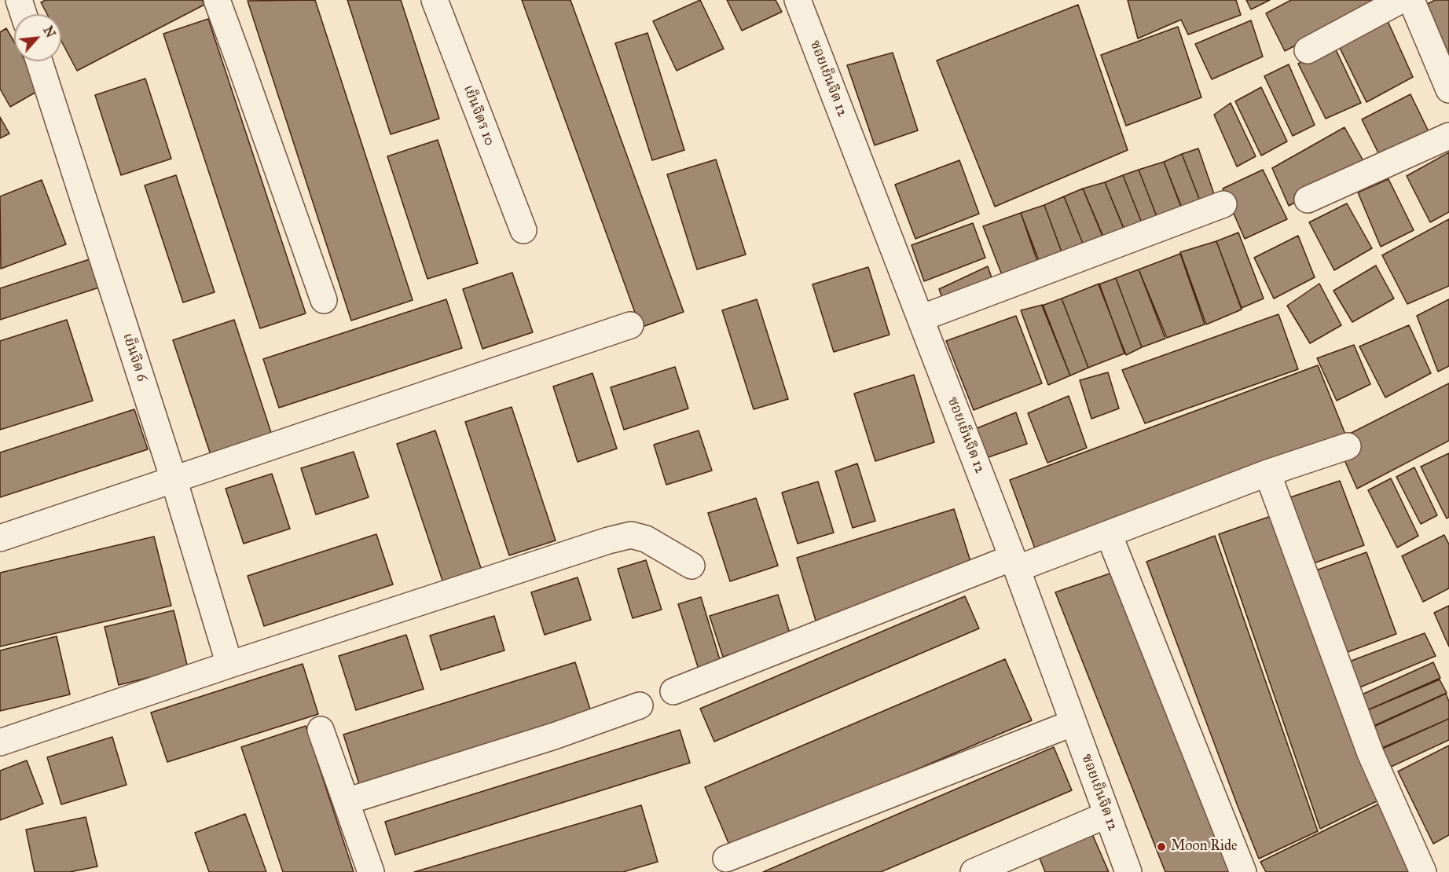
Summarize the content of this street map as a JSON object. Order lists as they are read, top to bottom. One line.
{"streets":{"street":["ซอยเย็นจิต 12","เย็นจิตร 10","เย็นจิต 6"]},"places":["Moon Ride"],"north":"top right"}
